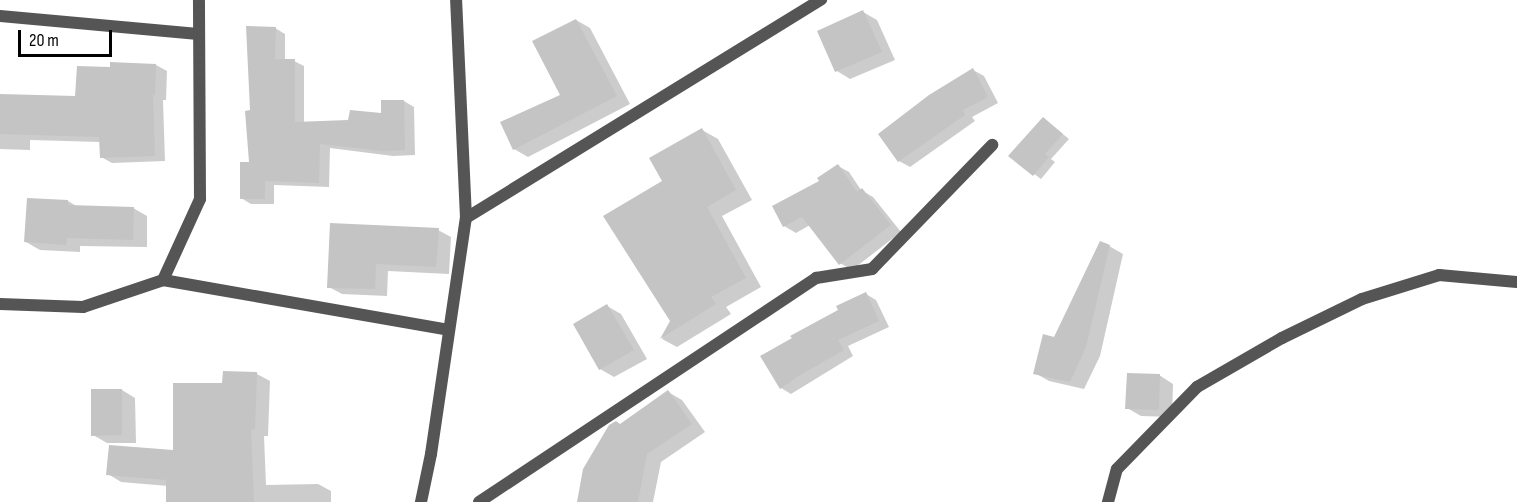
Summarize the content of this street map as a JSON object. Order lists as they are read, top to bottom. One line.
{"scale_bar":"20 m"}
